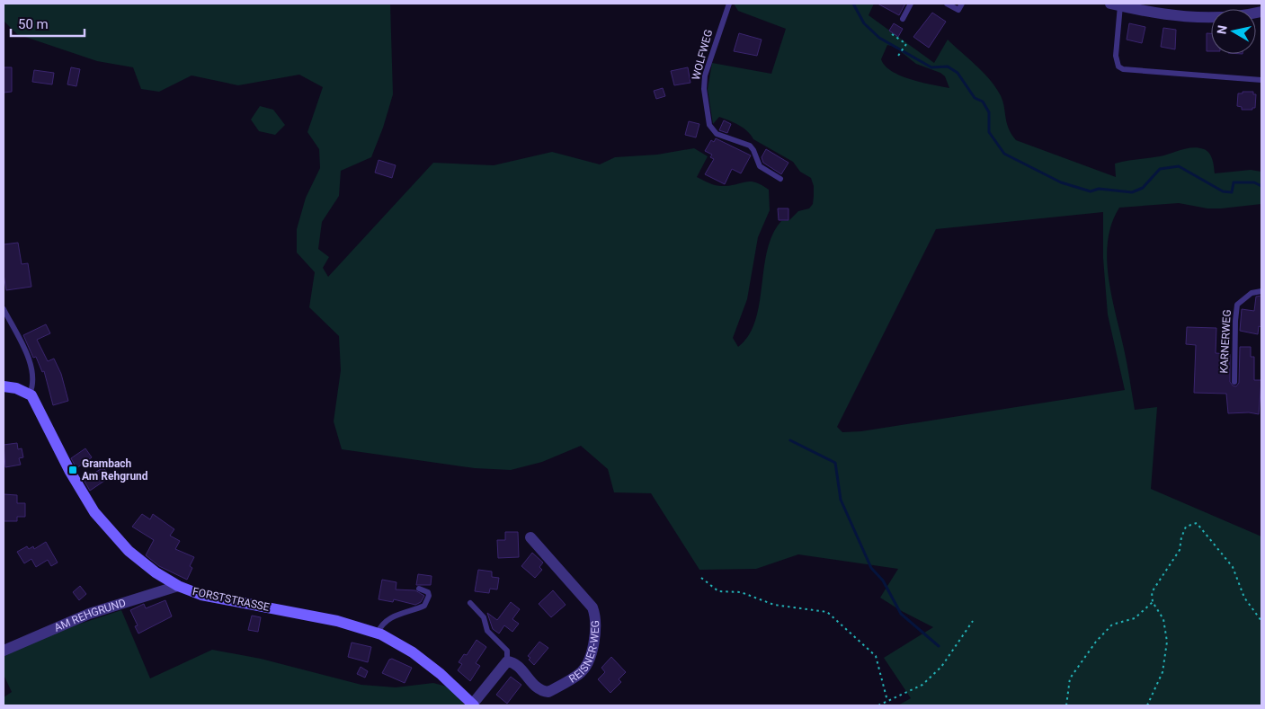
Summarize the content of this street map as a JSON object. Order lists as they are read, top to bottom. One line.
{"streets":{"street":["FORSTSTRASSE","AM REHGRUND","REISNER-WEG"],"lane":["WOLFWEG","KARNERWEG"]},"crossings":[["FORSTSTRASSE","AM REHGRUND"]],"places":{"transit":["Grambach Am Rehgrund"]},"scale_bar":"50 m","north":"left"}
